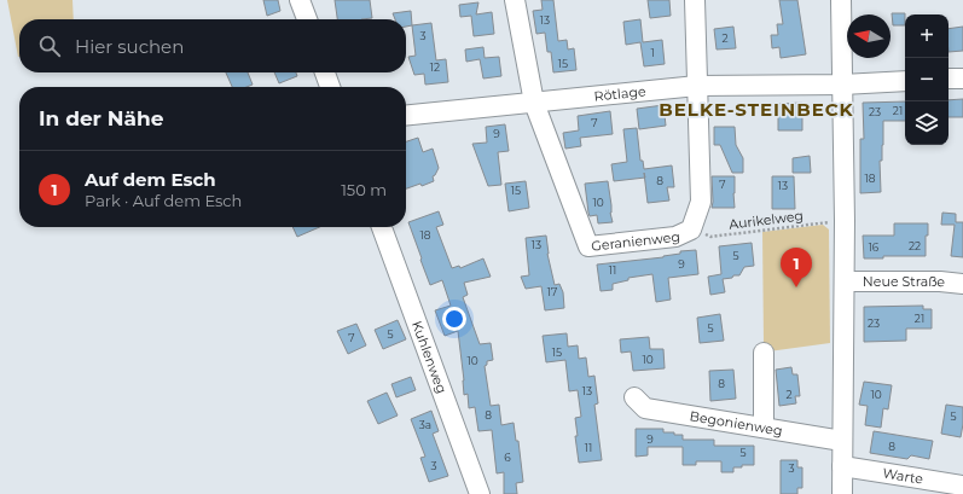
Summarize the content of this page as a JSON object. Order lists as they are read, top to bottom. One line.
{"streets":{"street":["Rötlage","Geranienweg","Neue Straße","Kuhlenweg","Begonienweg","Warte"],"path":["Aurikelweg"]},"crossings":[["Rötlage","Geranienweg"],["Aurikelweg","Geranienweg"]],"districts":["BELKE-STEINBECK"],"house_numbers":["13","3","2","1","15","12","21","23","7","9","18","8","7","13","15","10","18","13","22","16","5","9","11","17","21","23","5","5","7","15","10","10","8","13","2","10","8","5","3a","9","8","11","5","6","3","3"],"north":"left","page":{"map_buttons":["+","−"],"search":"Hier suchen","heading":"In der Nähe","list":[{"mark":"1","name":"Auf dem Esch","note":"Park · Auf dem Esch","value":"150 m"}],"pins":"1"}}
